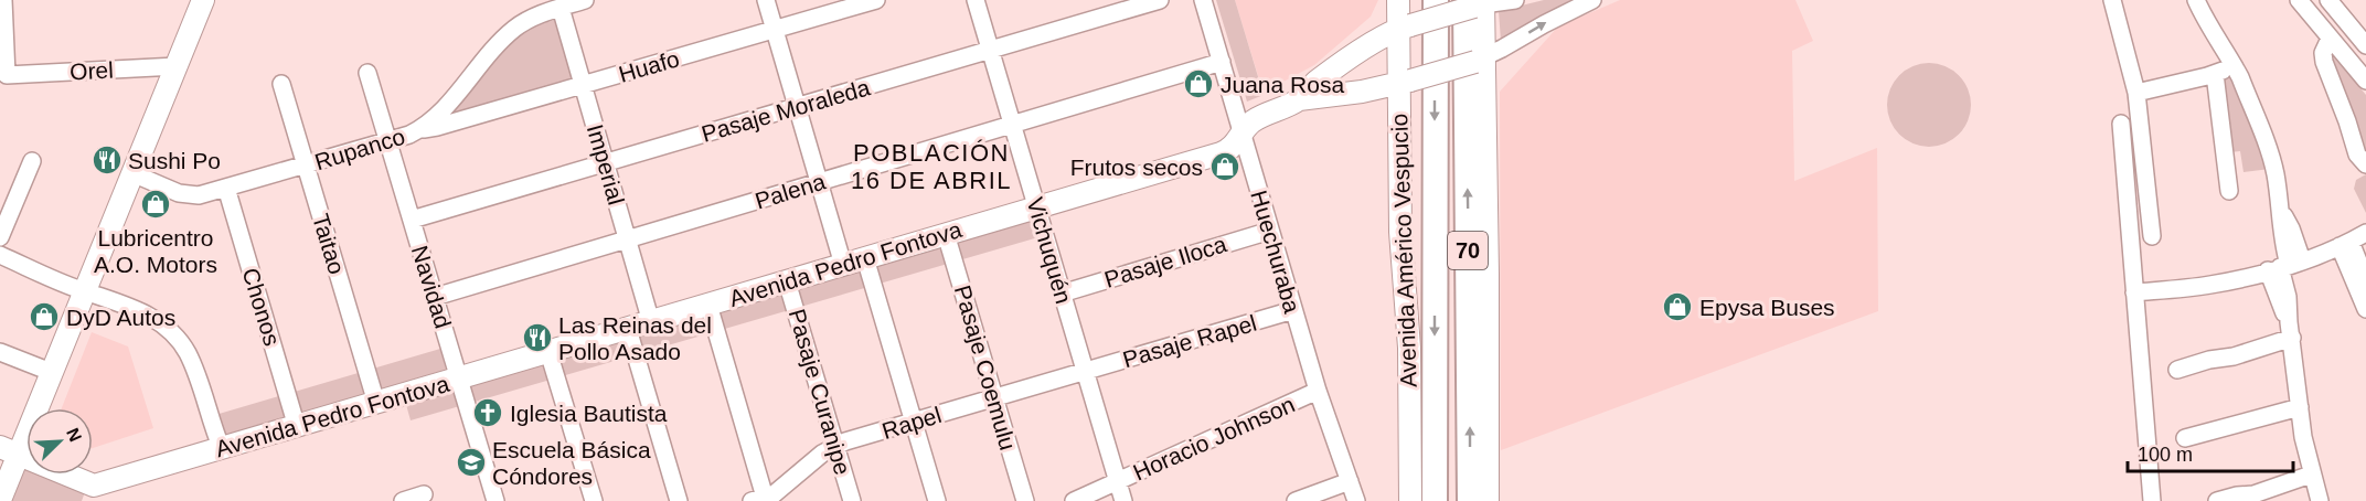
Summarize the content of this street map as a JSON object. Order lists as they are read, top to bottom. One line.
{"streets":{"highway":["70"],"main road":["Avenida Américo Vespucio","Avenida Pedro Fontova"],"street":["Huafo","Orel","Pasaje Moraleda","Rupanco","Imperial","Palena","Taitao","Vichuquén","Huechuraba","Pasaje Iloca","Navidad","Chonos","Pasaje Rapel","Pasaje Coemulu","Pasaje Curanipe","Rapel","Horacio Johnson"]},"crossings":[["Huafo","Rupanco"],["Huafo","Imperial"],["Pasaje Moraleda","Imperial"],["Pasaje Moraleda","Vichuquén"],["Pasaje Moraleda","Navidad"],["Rupanco","Imperial"],["Rupanco","Taitao"],["Rupanco","Navidad"],["Rupanco","Chonos"],["Imperial","Palena"],["Imperial","Avenida Pedro Fontova"],["Palena","Vichuquén"],["Palena","Huechuraba"],["Palena","Navidad"],["Taitao","Avenida Pedro Fontova"],["Vichuquén","Pasaje Iloca"],["Vichuquén","Avenida Pedro Fontova"],["Vichuquén","Pasaje Rapel"],["Vichuquén","Rapel"],["Vichuquén","Horacio Johnson"],["Avenida Américo Vespucio","Avenida Pedro Fontova"],["70","Avenida Pedro Fontova"],["Huechuraba","Pasaje Iloca"],["Huechuraba","Avenida Pedro Fontova"],["Huechuraba","Pasaje Rapel"],["Huechuraba","Horacio Johnson"],["Avenida Pedro Fontova","Navidad"],["Avenida Pedro Fontova","Chonos"],["Avenida Pedro Fontova","Pasaje Coemulu"],["Avenida Pedro Fontova","Pasaje Curanipe"],["Pasaje Rapel","Rapel"],["Pasaje Coemulu","Rapel"],["Pasaje Curanipe","Rapel"]],"districts":["POBLACIÓN 16 DE ABRIL"],"places":{"shop":["Juana Rosa","Frutos secos","Lubricentro A.O. Motors","Epysa Buses","DyD Autos"],"restaurant":["Sushi Po","Las Reinas del Pollo Asado"],"church":["Iglesia Bautista"],"school or university":["Escuela Básica Cóndores"]},"scale_bar":"100 m","north":"top right"}
